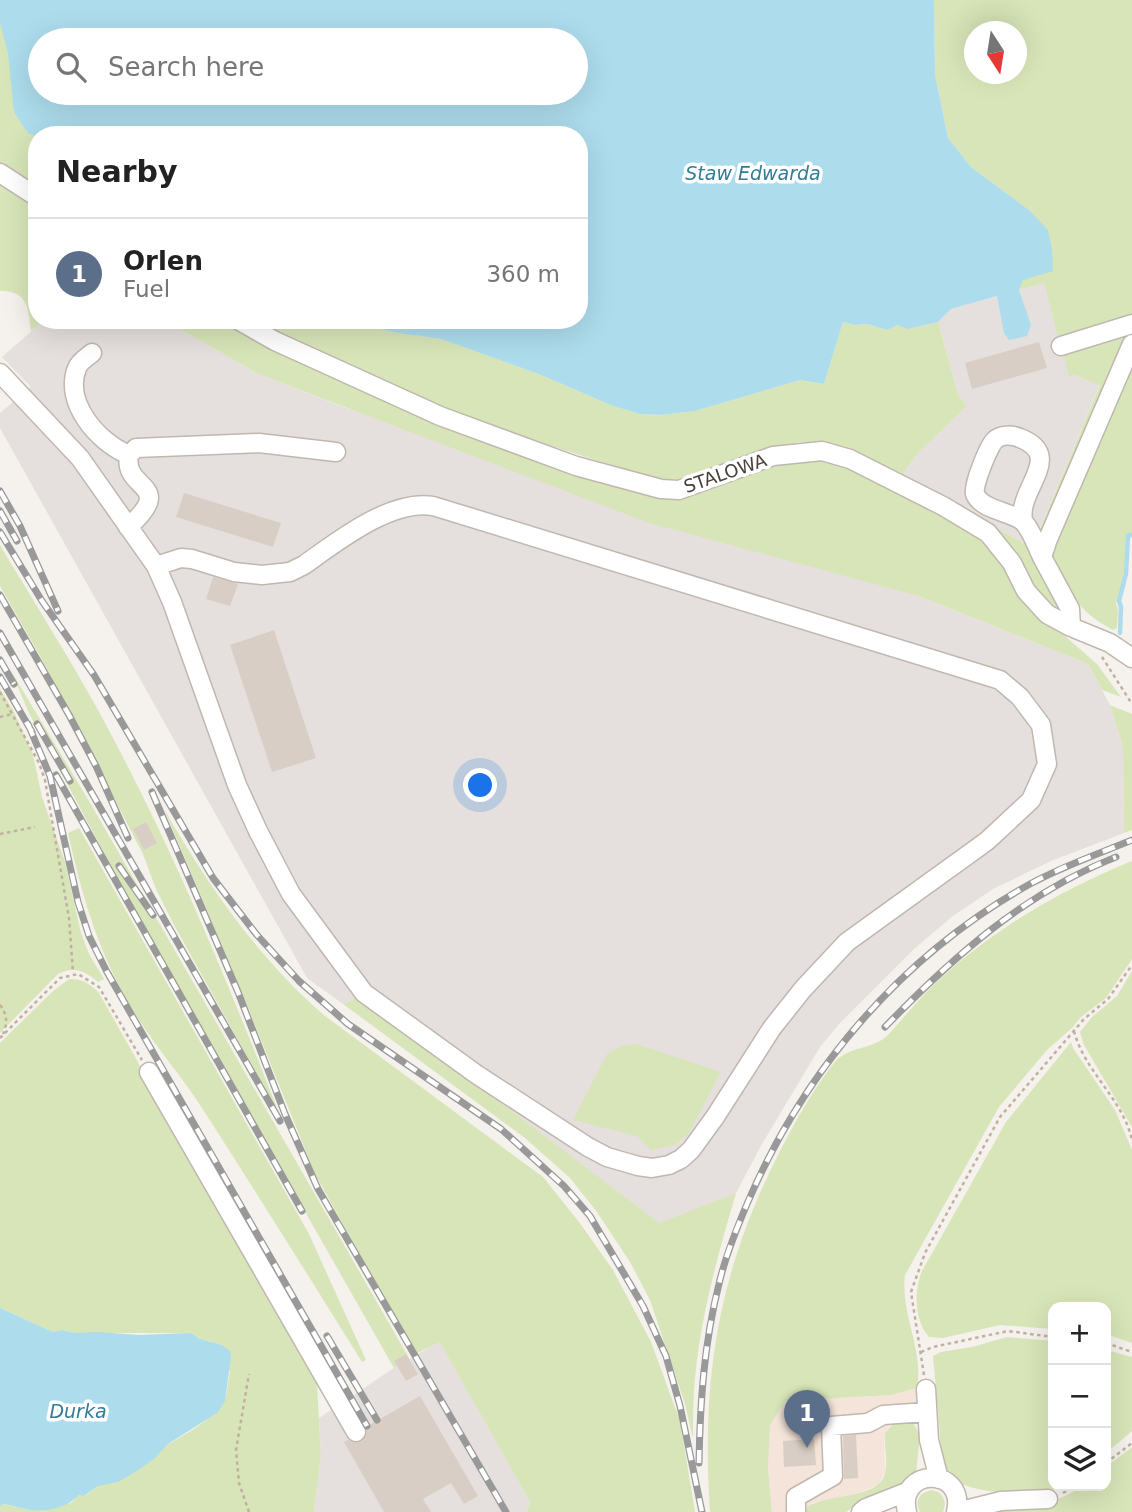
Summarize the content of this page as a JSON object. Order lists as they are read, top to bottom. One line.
{"streets":{"street":["STALOWA"]},"water":["Staw Edwarda","Durka"],"north":"bottom","page":{"search":"Search here","heading":"Nearby","list":[{"mark":"1","name":"Orlen","note":"Fuel","value":"360 m"}],"map_buttons":["+","−"],"pins":"1"}}
